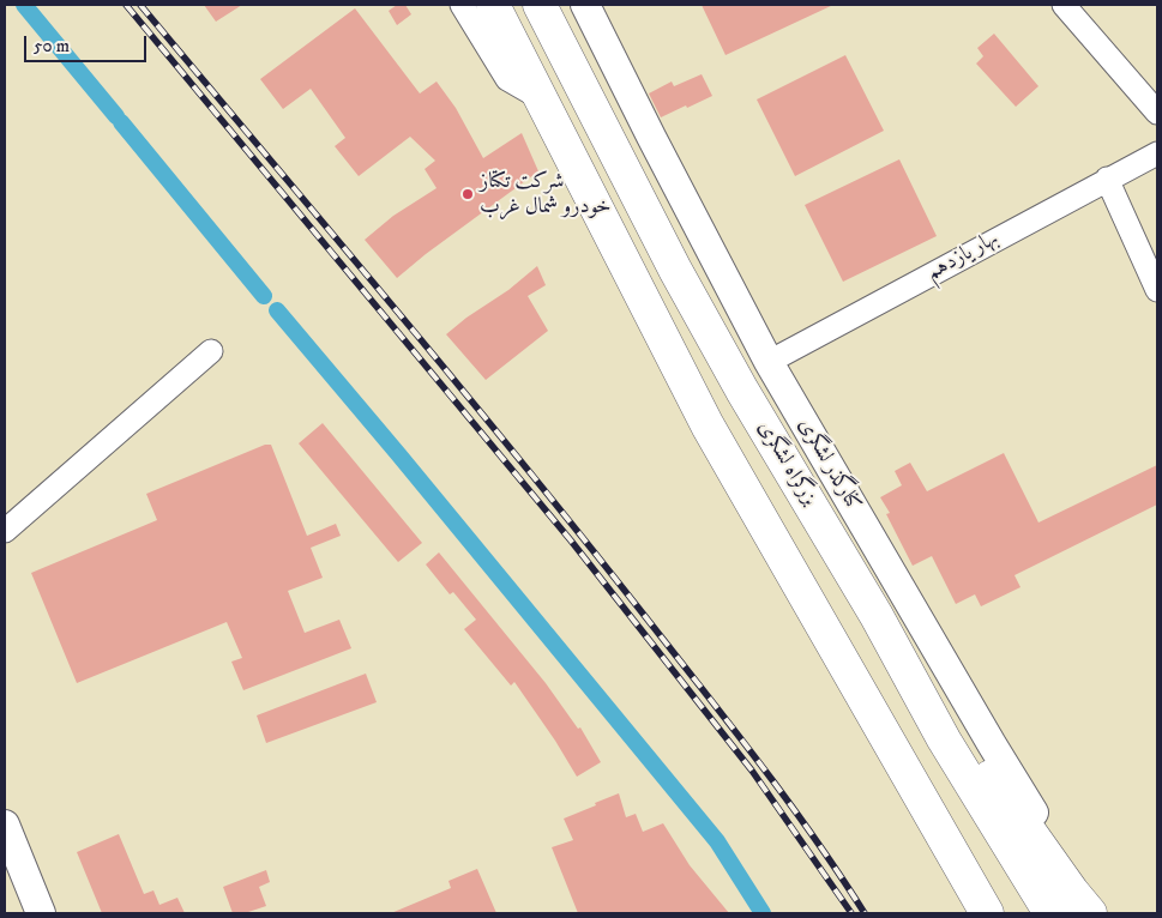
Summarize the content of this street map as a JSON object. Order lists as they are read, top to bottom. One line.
{"streets":{"highway":["بزرگراه لشگری"],"main road":["کنارگذر لشگری"],"street":["بهار یازدهم"]},"crossings":[["بهار یازدهم","کنارگذر لشگری"]],"places":["شرکت تکتاز خودرو شمال غرب"],"scale_bar":"50 m"}
